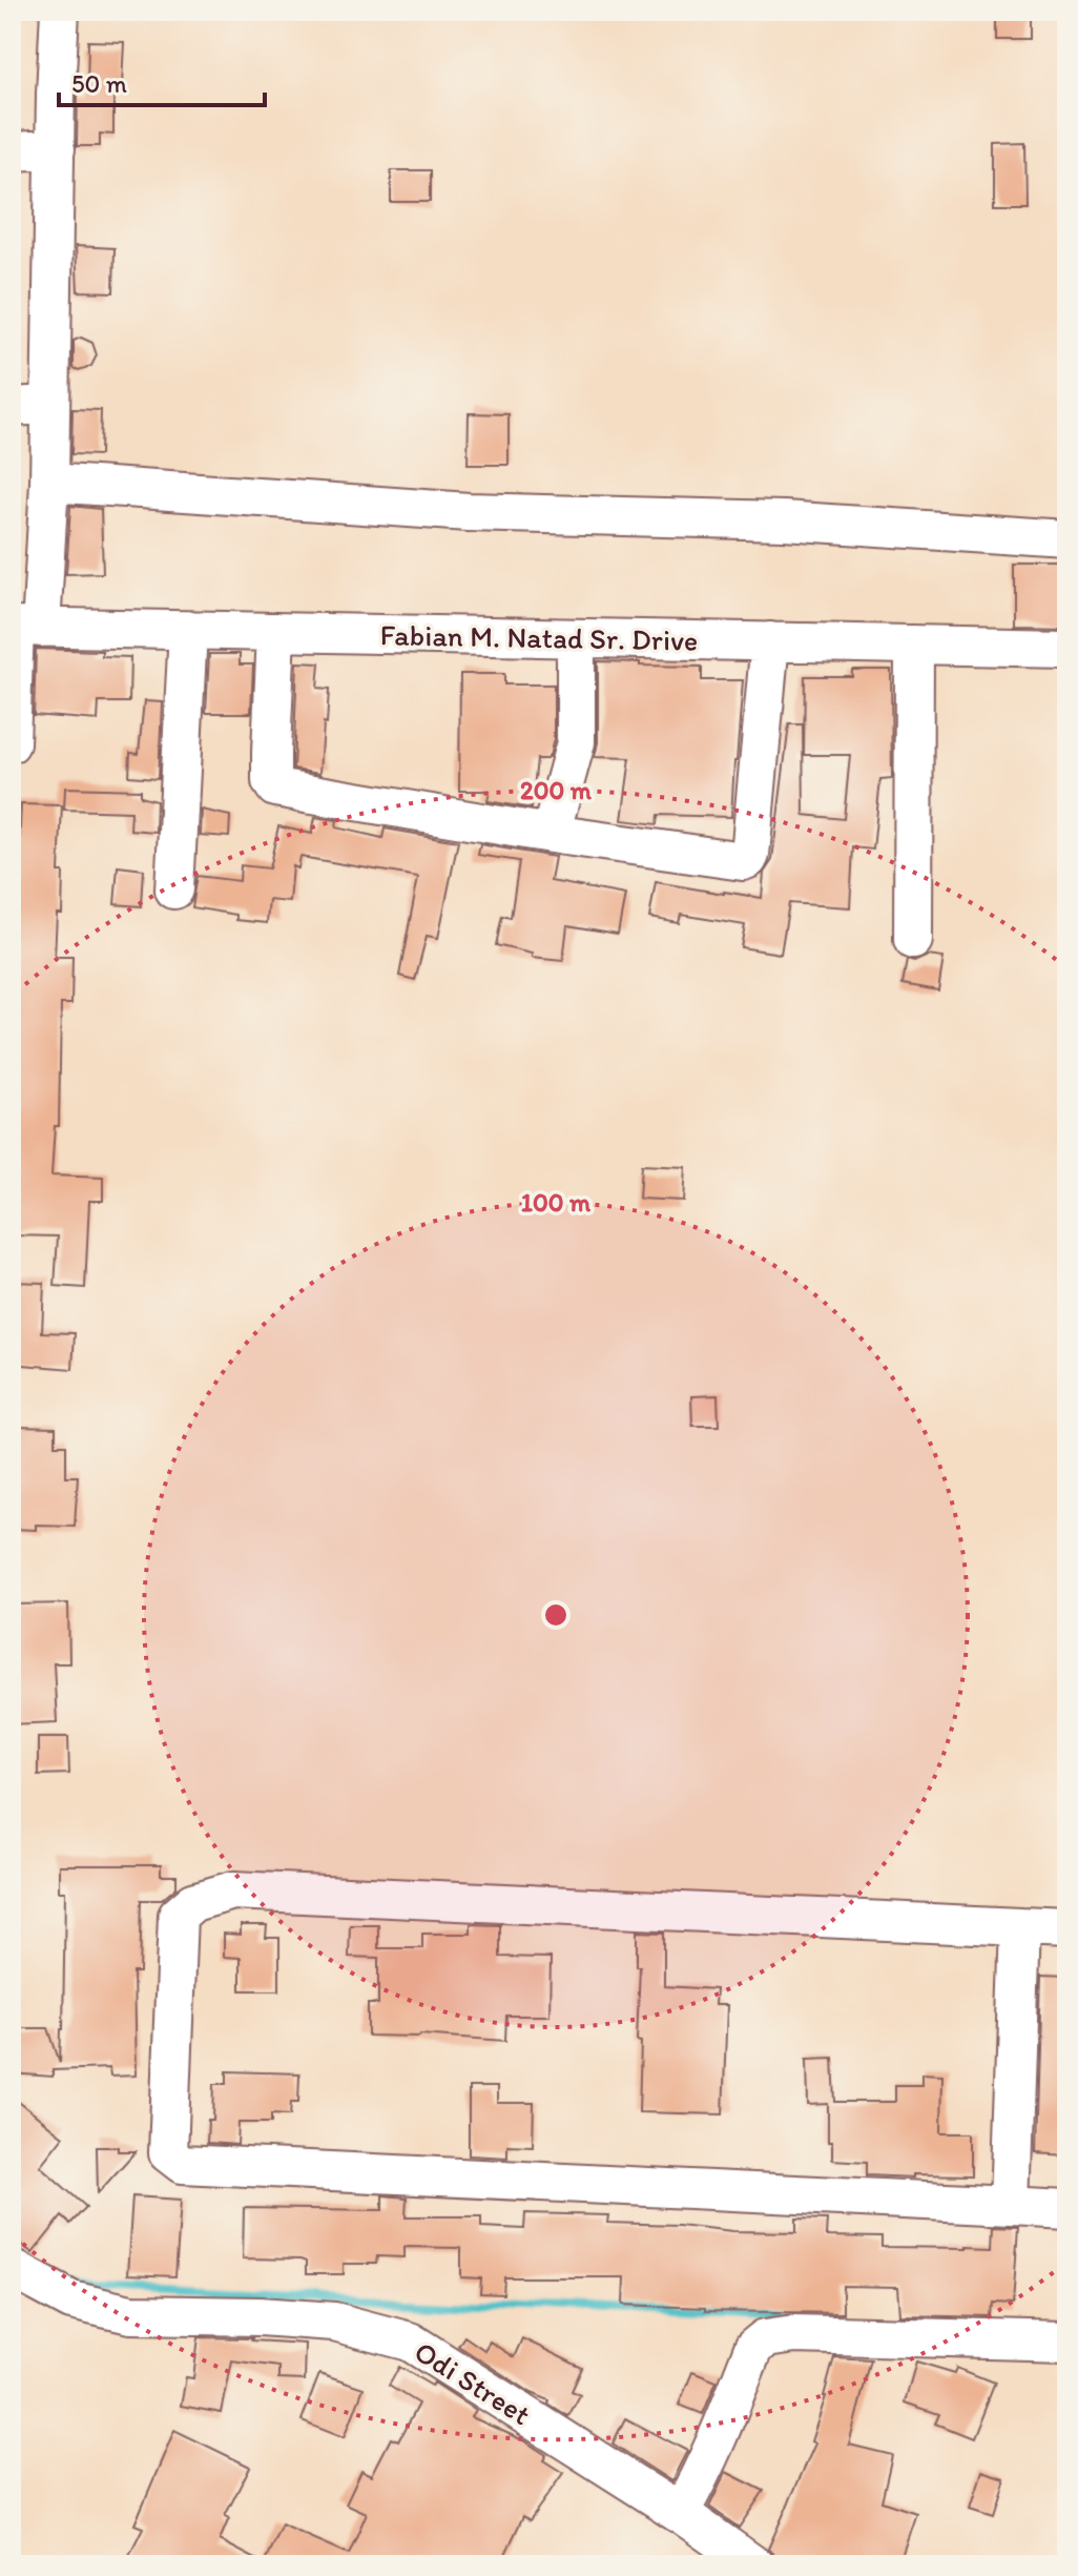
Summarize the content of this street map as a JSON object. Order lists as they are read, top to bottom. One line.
{"streets":{"street":["Fabian M. Natad Sr. Drive","Odi Street"]},"scale_bar":"50 m","rings":["200 m","100 m"]}
